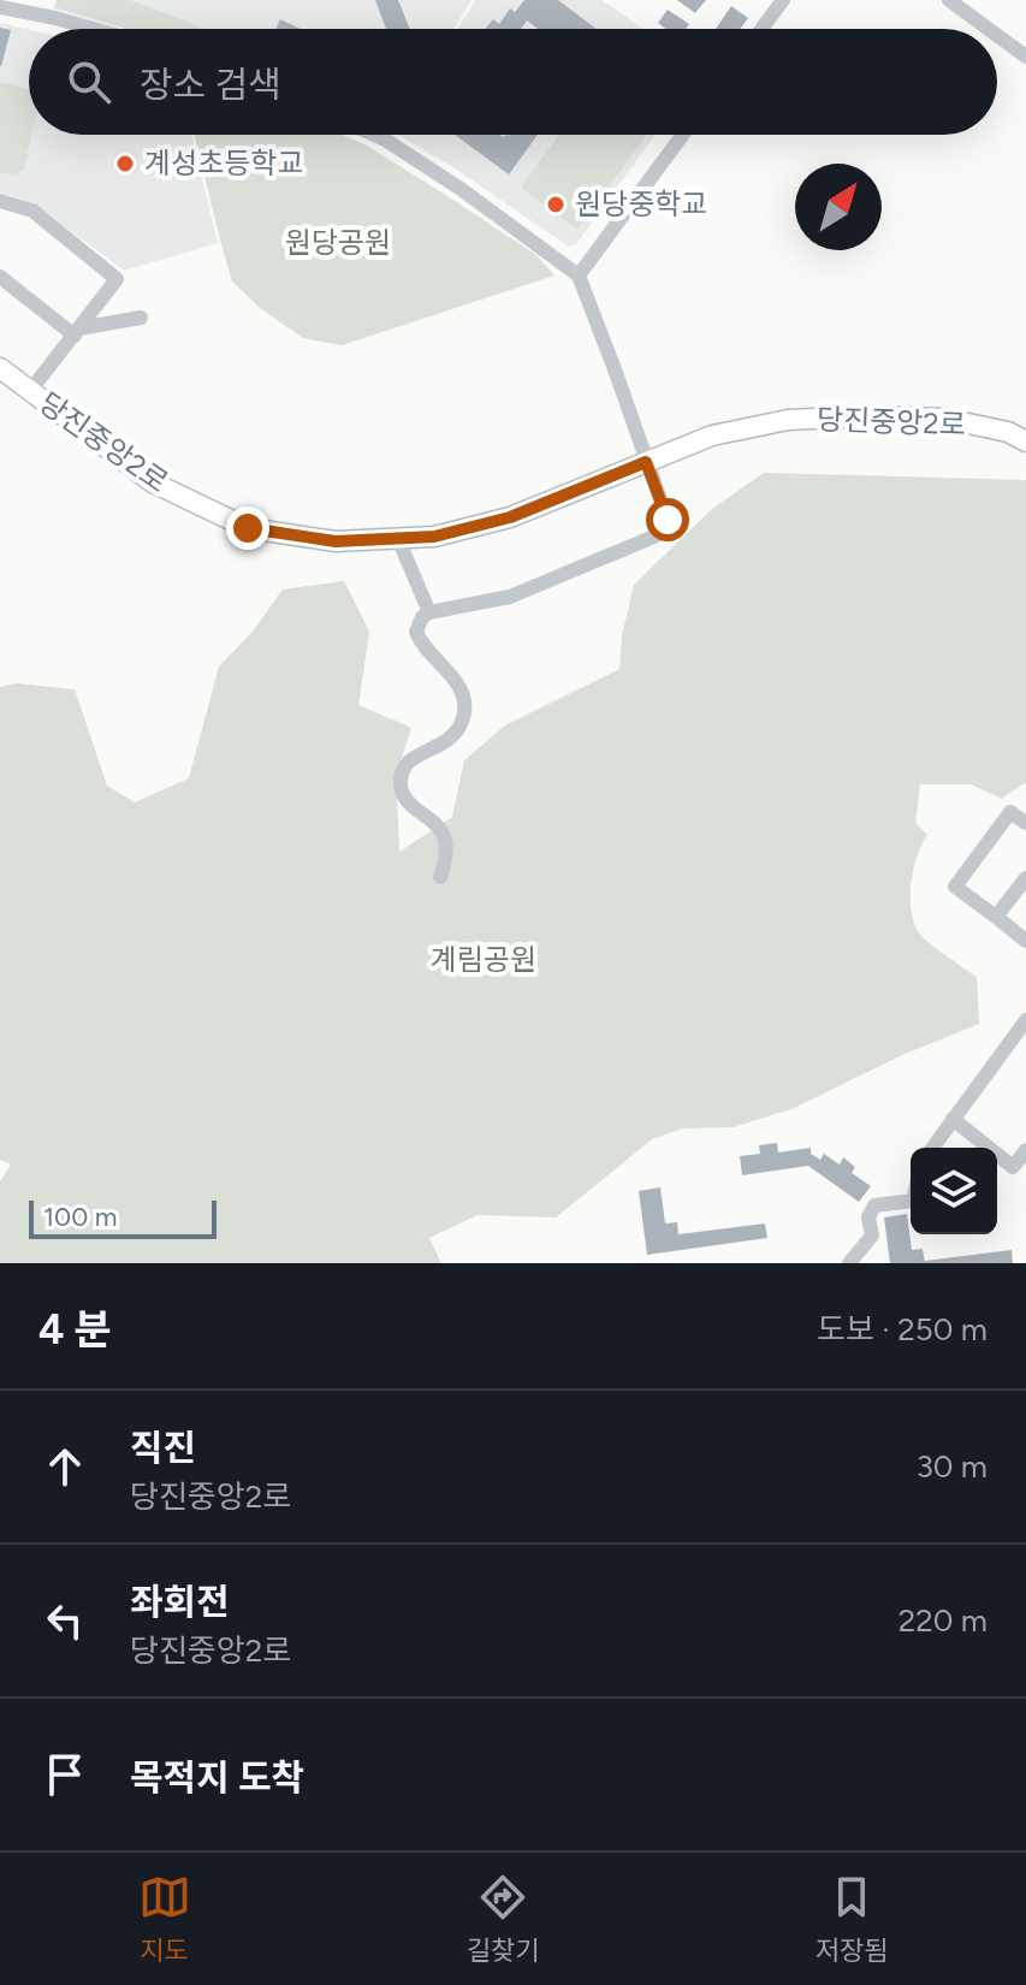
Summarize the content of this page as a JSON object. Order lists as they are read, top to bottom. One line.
{"streets":{"street":["당진중앙2로"]},"parks":["원당공원","계림공원"],"places":["계성초등학교","원당중학교"],"scale_bar":"100 m","north":"top right","page":{"search":"장소 검색","scale":"100 m","heading":["4 분","도보 · 250 m"],"list":[["직진","당진중앙2로","30 m"],["좌회전","당진중앙2로","220 m"],"목적지 도착"],"nav":["지도","길찾기","저장됨"]}}
